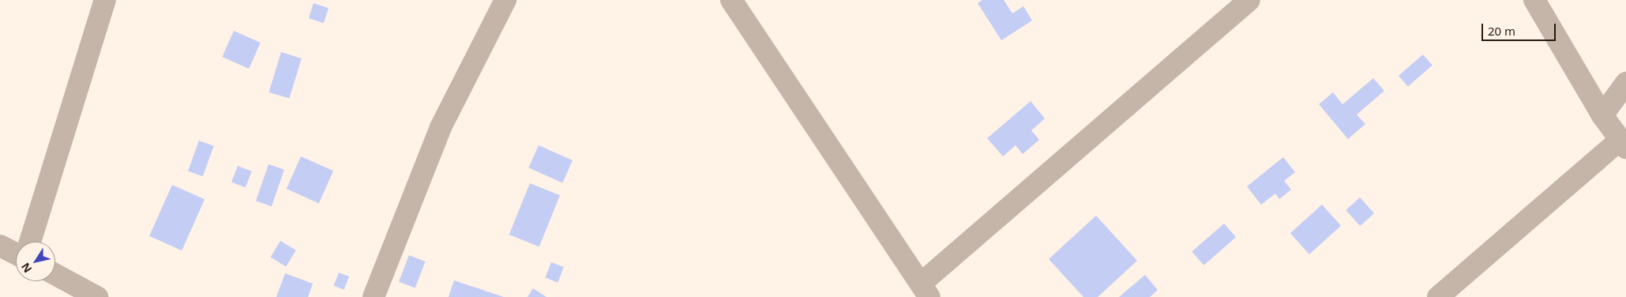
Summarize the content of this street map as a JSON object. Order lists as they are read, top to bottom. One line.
{"scale_bar":"20 m","north":"bottom left"}
